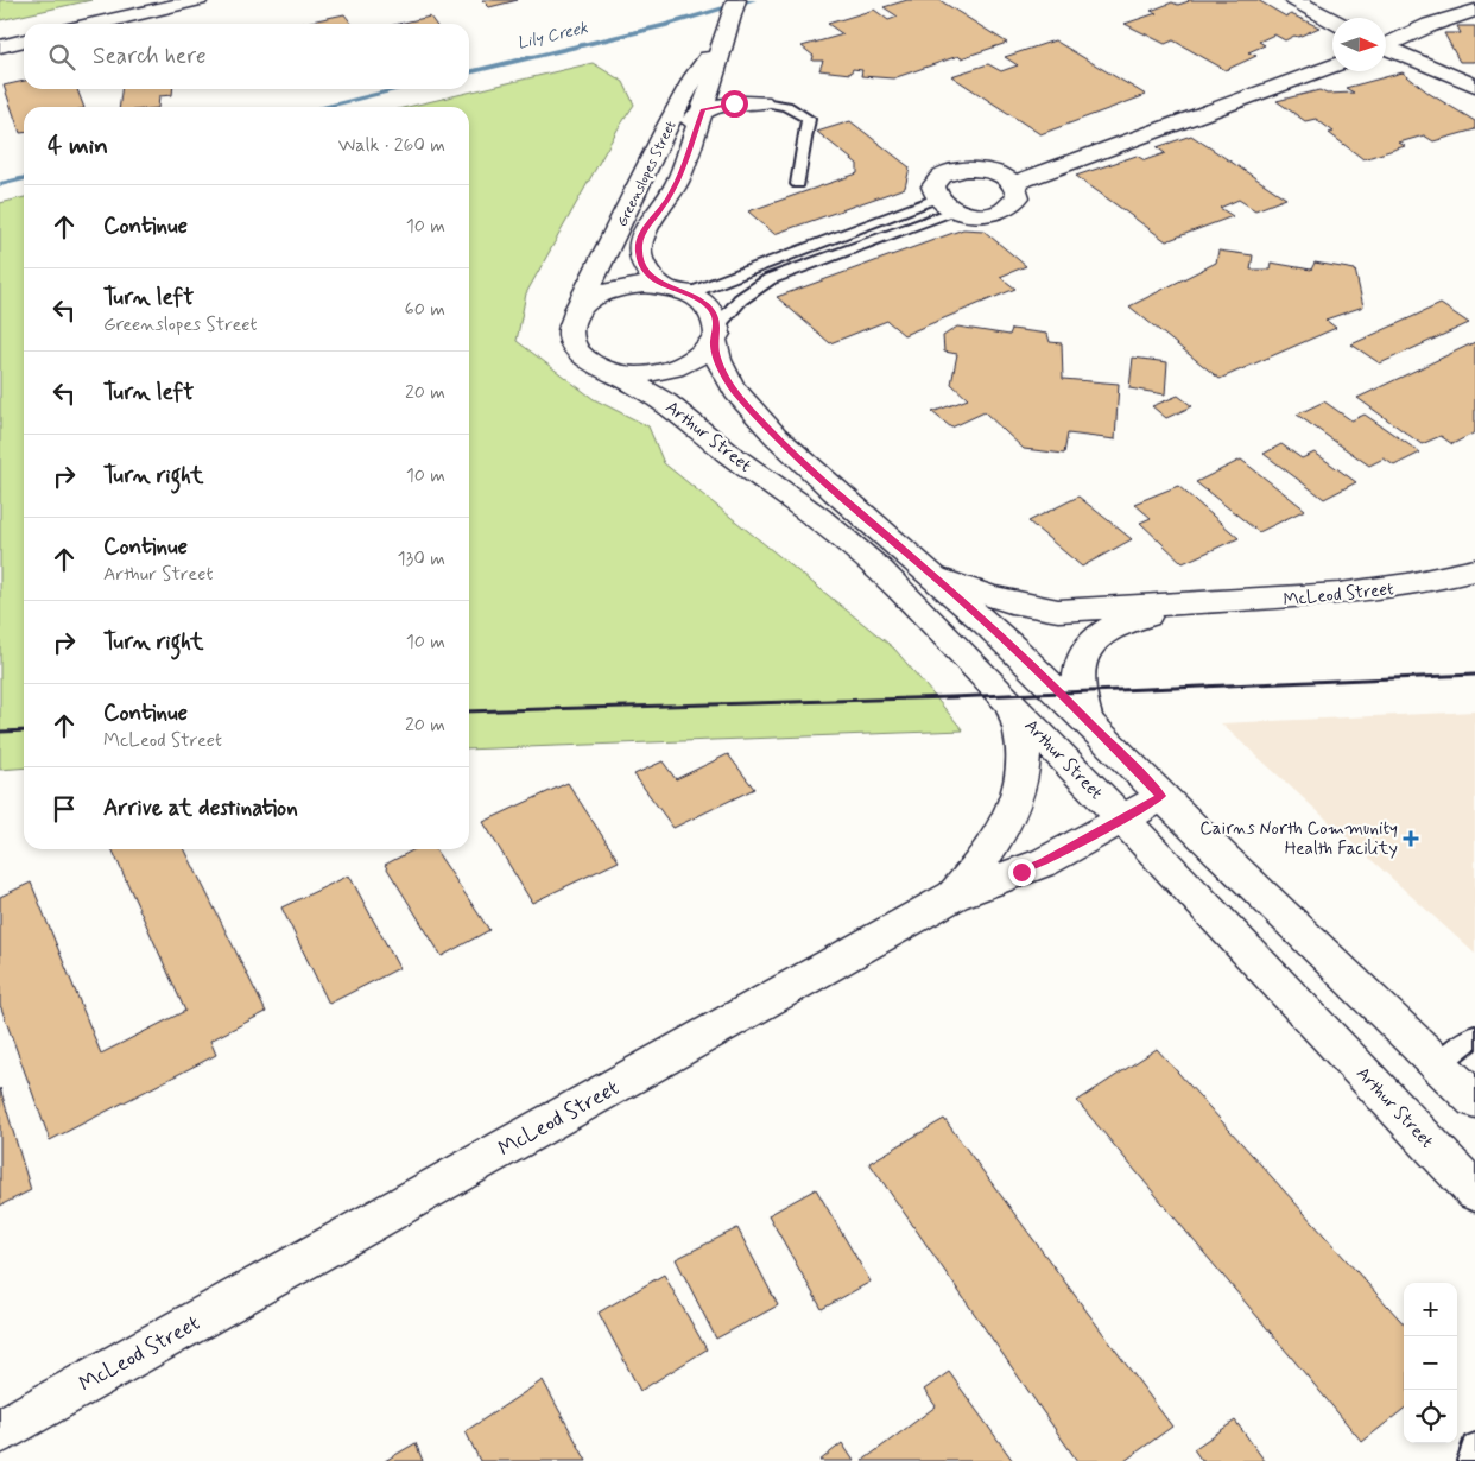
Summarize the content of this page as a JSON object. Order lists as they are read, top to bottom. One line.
{"streets":{"street":["Greenslopes Street","Arthur Street","McLeod Street"]},"crossings":[["Greenslopes Street","Arthur Street"],["Arthur Street","McLeod Street"]],"water":["Lily Creek"],"places":{"health":["Cairns North Community Health Facility"]},"north":"right","page":{"search":"Search here","heading":["4 min","Walk · 260 m"],"list":[["Continue","10 m"],["Turn left","Greenslopes Street","60 m"],["Turn left","20 m"],["Turn right","10 m"],["Continue","Arthur Street","130 m"],["Turn right","10 m"],["Continue","McLeod Street","20 m"],"Arrive at destination"],"map_buttons":["+","−"]}}
